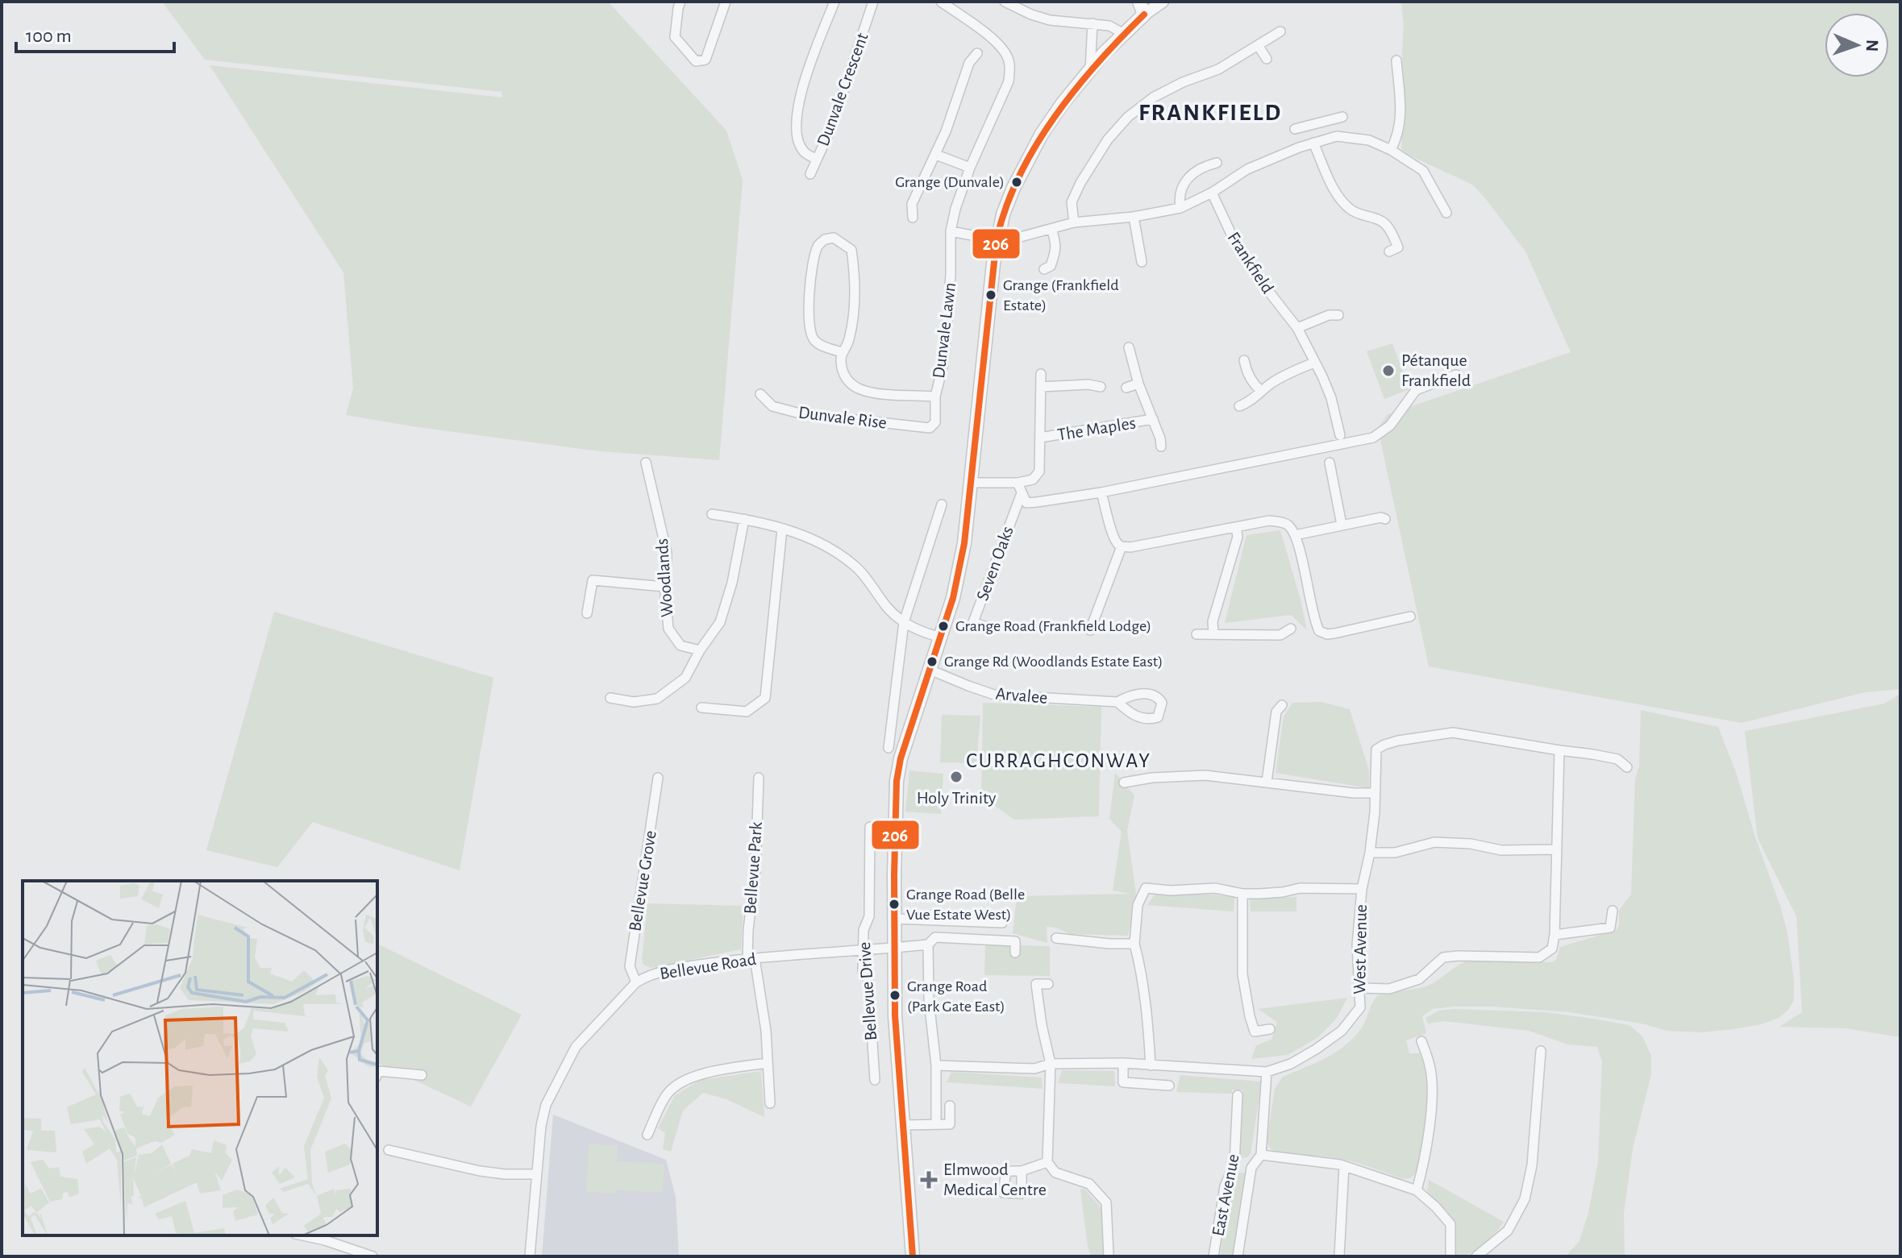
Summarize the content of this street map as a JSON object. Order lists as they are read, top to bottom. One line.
{"streets":{"street":["Dunvale Crescent","Frankfield","Dunvale Lawn","Dunvale Rise","The Maples","Seven Oaks","Woodlands","Arvalee","Bellevue Park","Bellevue Grove","West Avenue","Bellevue Road","Bellevue Drive","East Avenue"]},"crossings":[["Dunvale Lawn","Dunvale Rise"],["Bellevue Park","Bellevue Road"],["Bellevue Grove","Bellevue Road"],["West Avenue","East Avenue"],["Bellevue Road","Bellevue Drive"]],"districts":["FRANKFIELD","CURRAGHCONWAY"],"places":{"other":["Grange (Dunvale)","Grange (Frankfield Estate)","Pétanque Frankfield","Grange Road (Frankfield Lodge)","Grange Rd (Woodlands Estate East)","Holy Trinity","Grange Road (Belle Vue Estate West)","Grange Road (Park Gate East)"],"health":["Elmwood Medical Centre"]},"lines":["transit line 206"],"scale_bar":"100 m","north":"right"}
